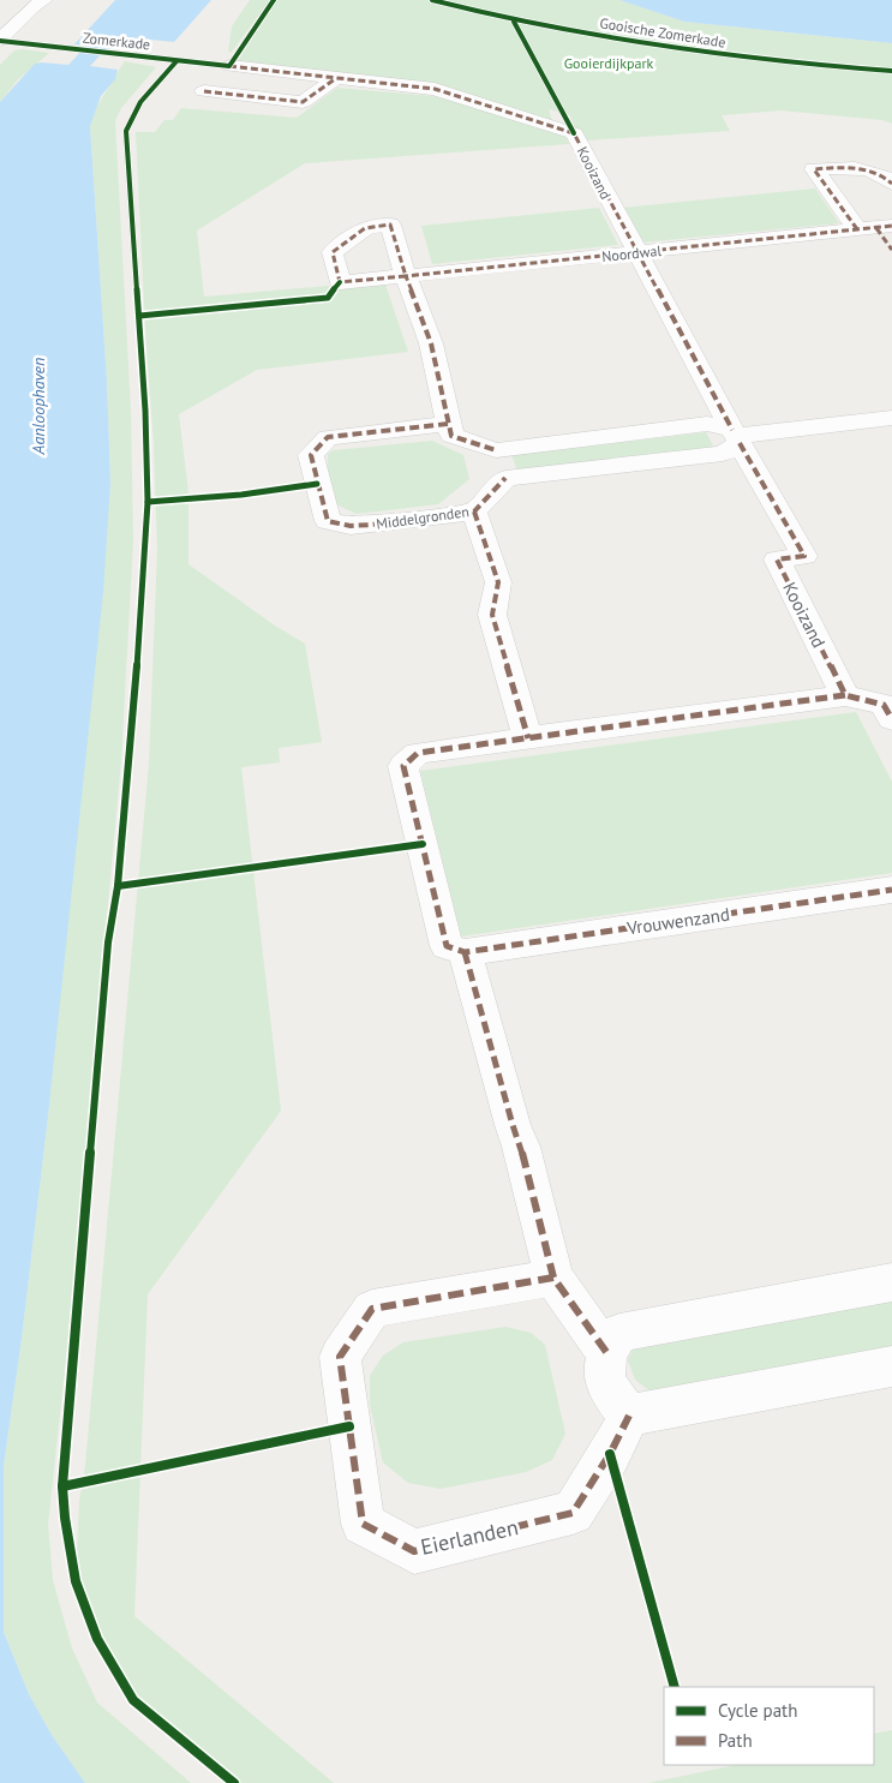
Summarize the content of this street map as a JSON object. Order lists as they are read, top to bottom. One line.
{"streets":{"street":["Kooizand","Noordwal","Middelgronden","Vrouwenzand","Eierlanden"],"cycle path":["Gooische Zomerkade","Zomerkade"]},"crossings":[["Kooizand","Noordwal"],["Noordwal","Middelgronden"]],"water":["Aanloophaven"],"parks":["Gooierdijkpark"],"legend":["Cycle path","Path"]}
